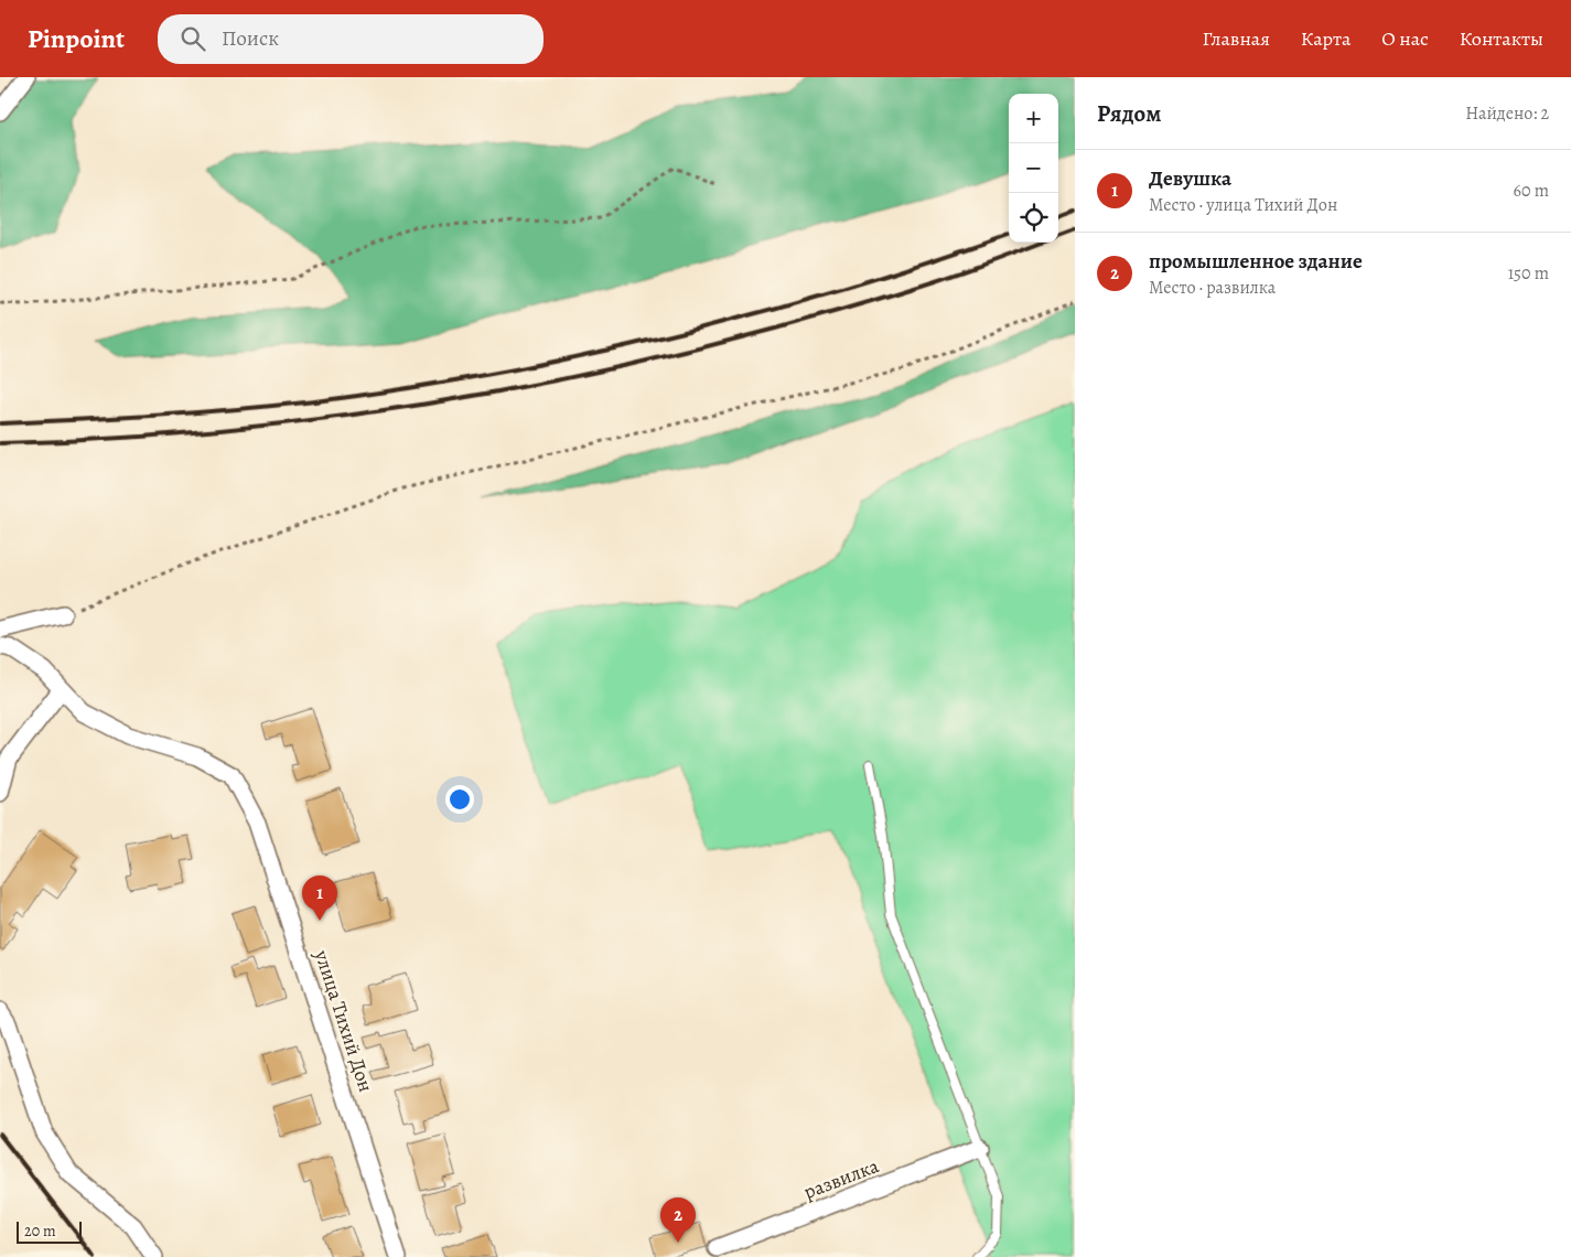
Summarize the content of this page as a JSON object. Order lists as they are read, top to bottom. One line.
{"streets":{"street":["улица Тихий Дон","развилка"]},"scale_bar":"20 m","page":{"header":"Pinpoint","search":"Поиск","nav":["Главная","Карта","О нас","Контакты"],"heading":["Рядом","Найдено: 2"],"map_buttons":["+","−"],"list":[{"mark":"1","name":"Девушка","note":"Место · улица Тихий Дон","value":"60 m"},{"mark":"2","name":"промышленное здание","note":"Место · развилка","value":"150 m"}],"pins":["1","2"],"scale":"20 m"}}
